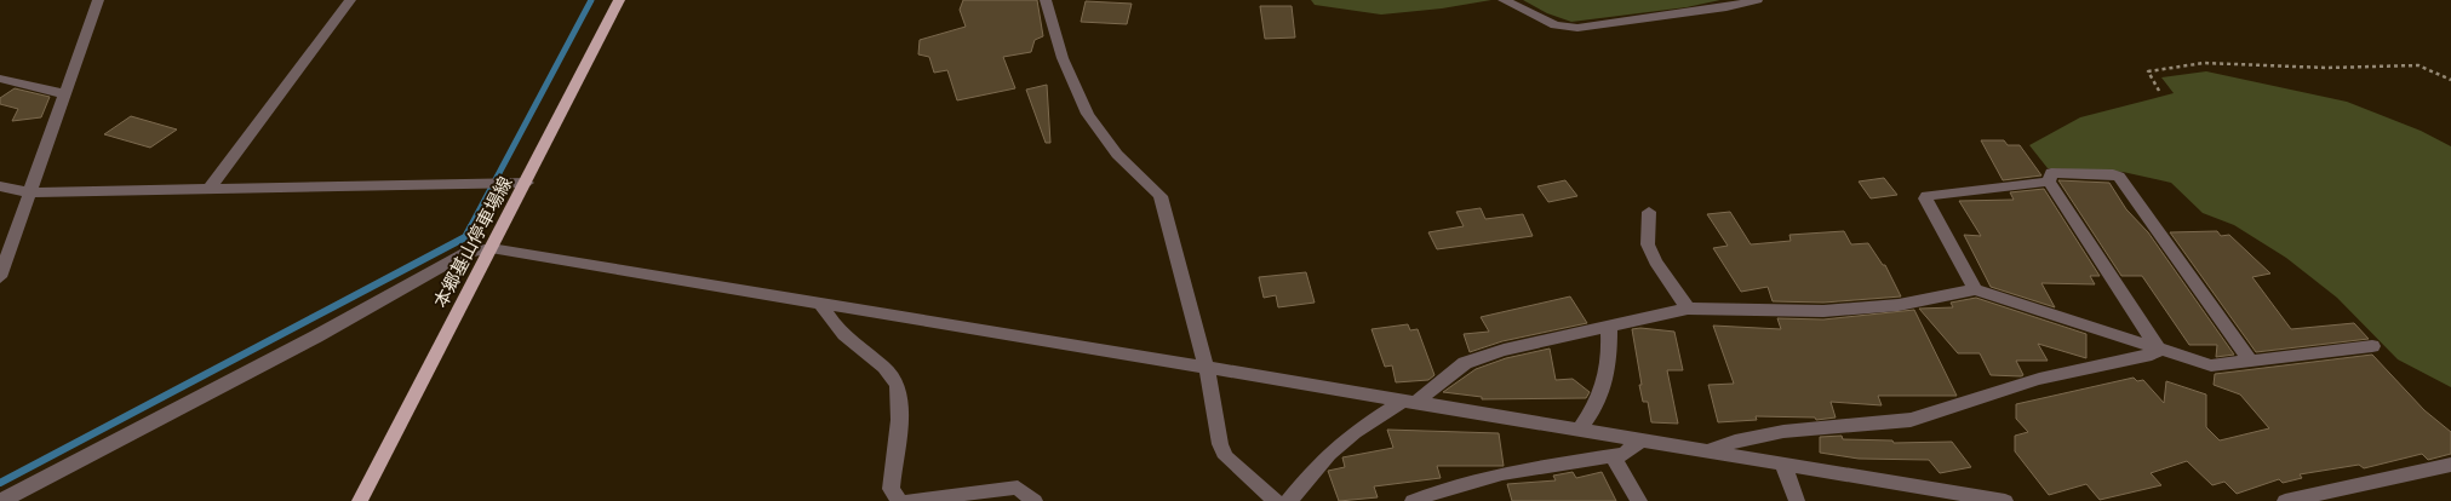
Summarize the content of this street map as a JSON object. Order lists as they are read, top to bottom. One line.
{"streets":{"main road":["本郷基山停車場線"]}}
